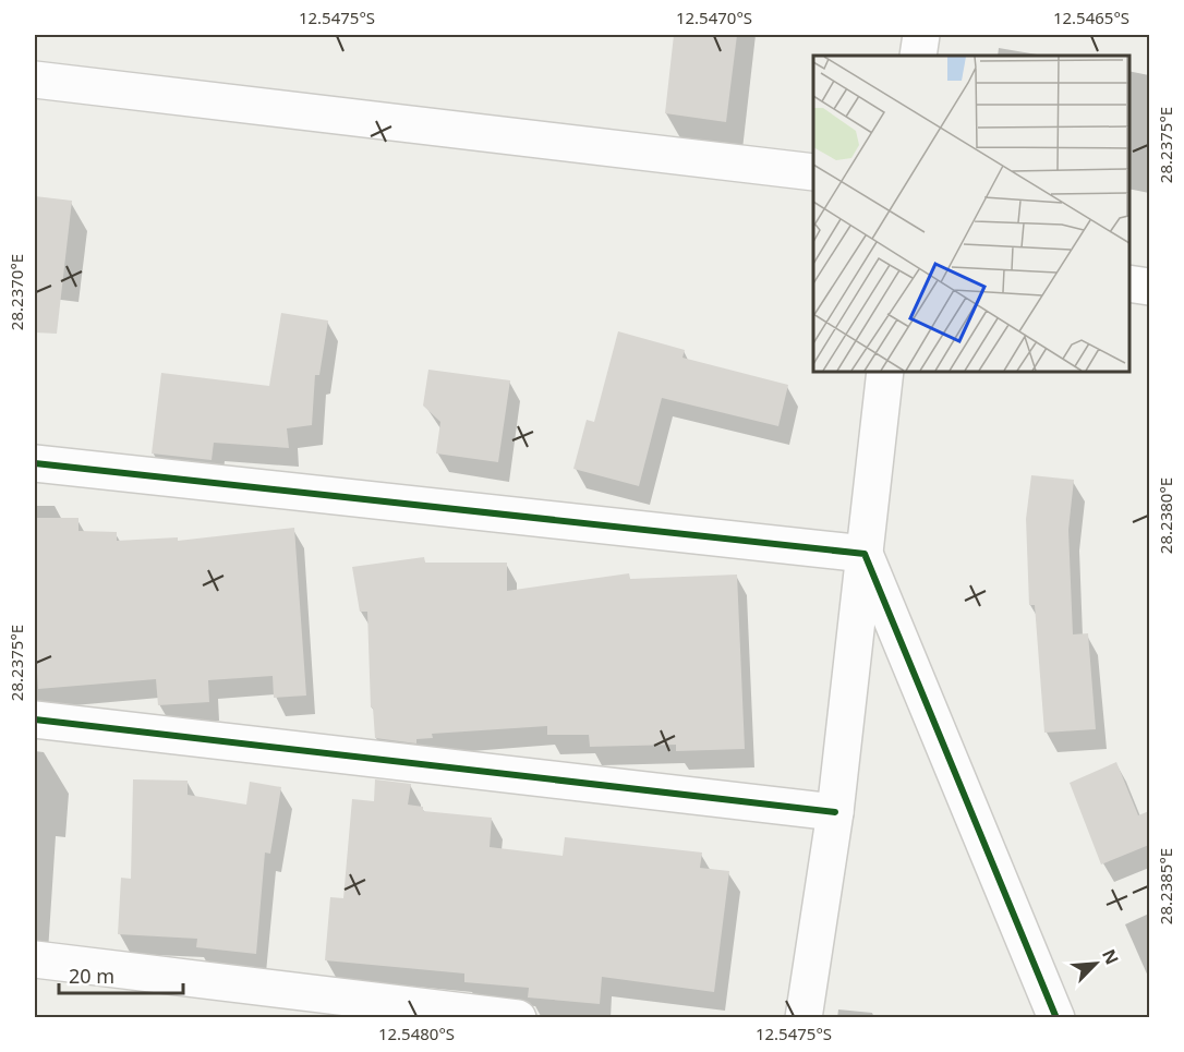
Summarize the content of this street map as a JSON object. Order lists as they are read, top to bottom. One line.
{"scale_bar":"20 m","north":"top right","coordinates":["12.5475°S","12.5470°S","12.5465°S","28.2375°E","28.2370°E","28.2380°E","28.2385°E","12.5480°S"]}
